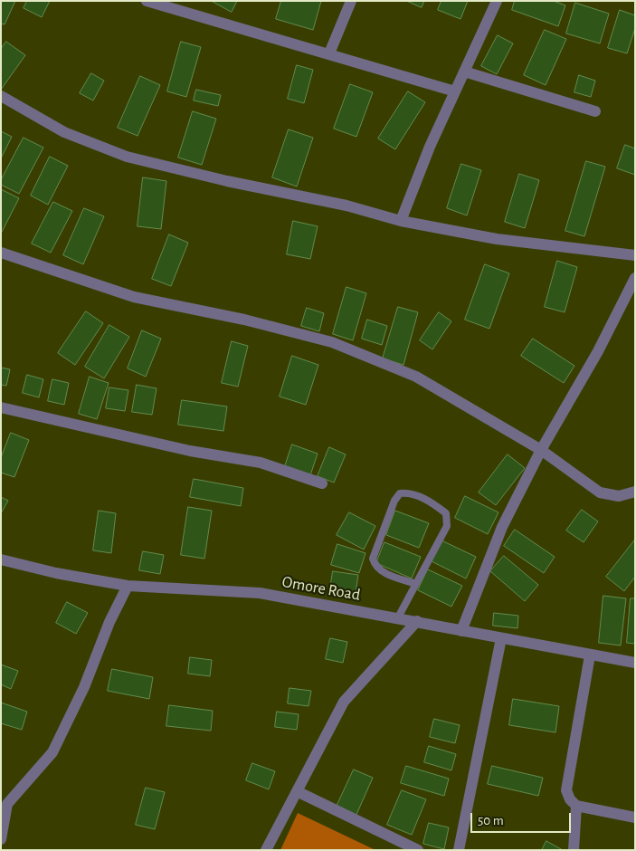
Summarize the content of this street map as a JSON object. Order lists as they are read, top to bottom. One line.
{"streets":{"street":["Omore Road"]},"scale_bar":"50 m"}
